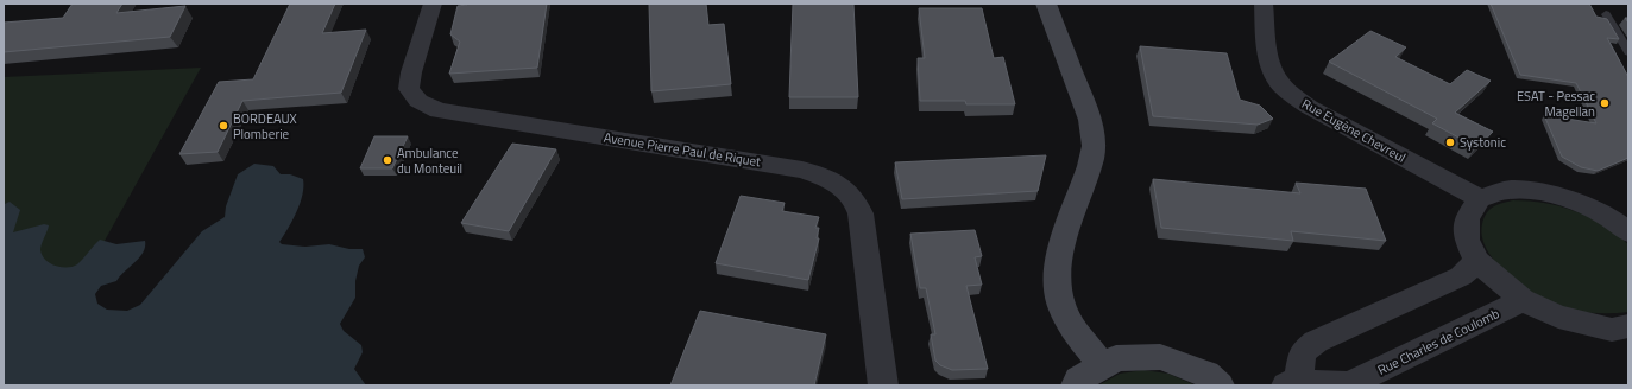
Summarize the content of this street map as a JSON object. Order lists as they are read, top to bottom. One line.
{"streets":{"street":["Rue Eugène Chevreul","Avenue Pierre Paul de Riquet","Rue Charles de Coulomb"]},"places":["ESAT - Pessac Magellan","BORDEAUX Plomberie","Systonic","Ambulance du Monteuil"]}
